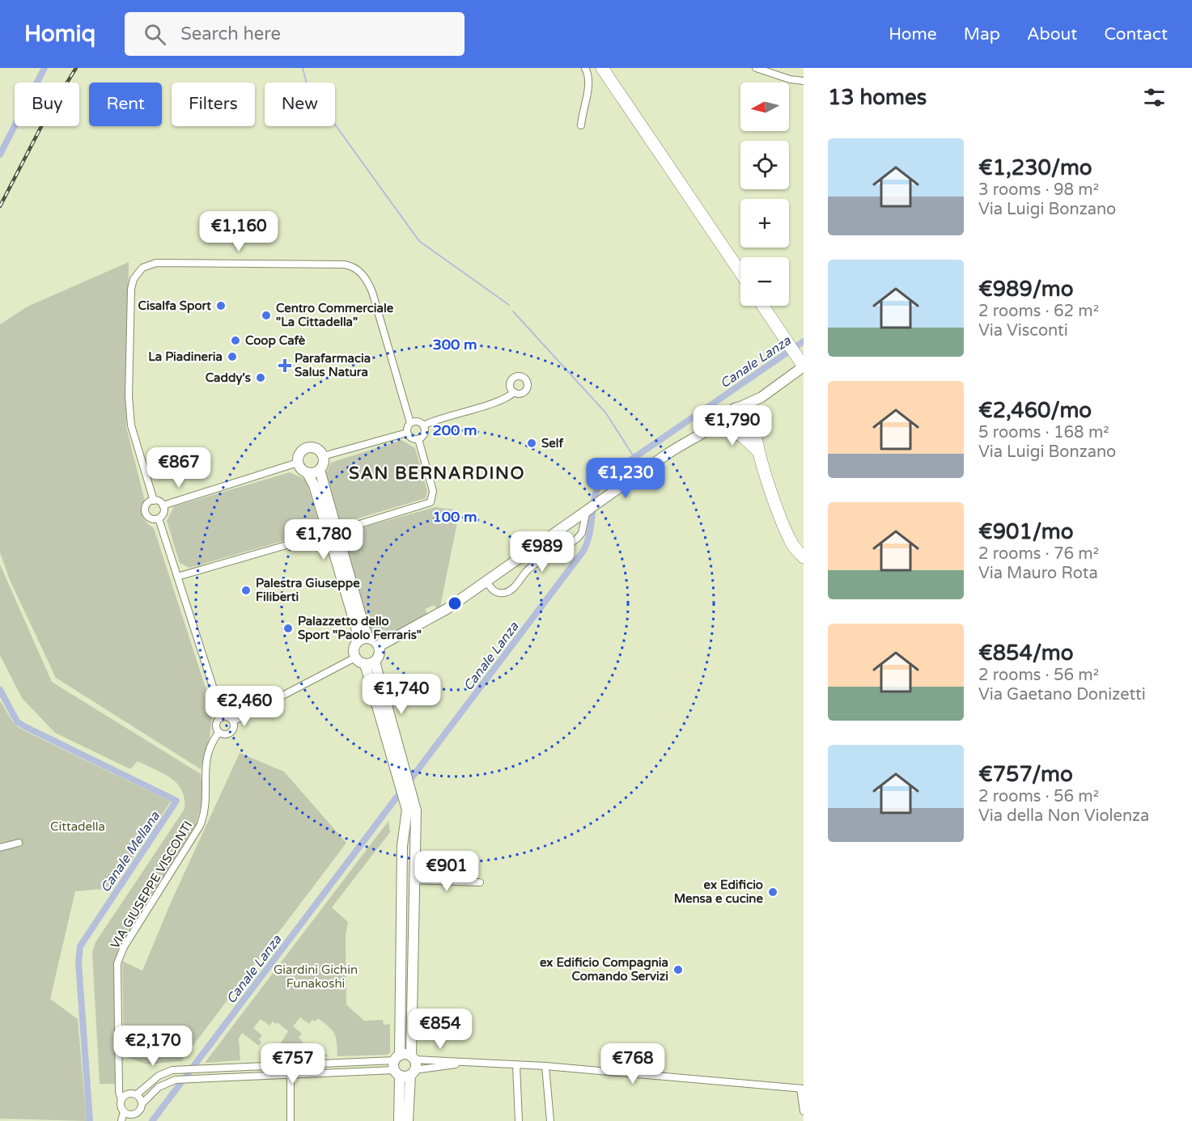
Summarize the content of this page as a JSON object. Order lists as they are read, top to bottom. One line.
{"streets":{"street":["VIA GIUSEPPE VISCONTI"]},"districts":["SAN BERNARDINO"],"water":["Canale Lanza","Canale Mellana"],"parks":["Cittadella","Giardini Gichin Funakoshi"],"places":{"other":["Cisalfa Sport","Centro Commerciale \"La Cittadella\"","Coop Cafè","La Piadineria","Caddy's","Self","Palestra Giuseppe Filiberti","Palazzetto dello Sport \"Paolo Ferraris\"","ex Edificio Mensa e cucine","ex Edificio Compagnia Comando Servizi"],"health":["Parafarmacia Salus Natura"]},"north":"left","page":{"header":"Homiq","search":"Search here","nav":["Home","Map","About","Contact"],"heading":"13 homes","map_buttons":["+","−"],"chip":["Buy","Rent","Filters","New"],"list":[{"name":"€1,230/mo","note":"3 rooms · 98 m² · Via Luigi Bonzano"},{"name":"€989/mo","note":"2 rooms · 62 m² · Via Visconti"},{"name":"€2,460/mo","note":"5 rooms · 168 m² · Via Luigi Bonzano"},{"name":"€901/mo","note":"2 rooms · 76 m² · Via Mauro Rota"},{"name":"€854/mo","note":"2 rooms · 56 m² · Via Gaetano Donizetti"},{"name":"€757/mo","note":"2 rooms · 56 m² · Via della Non Violenza"}],"price":["€1,160","€1,790","€867","€1,230","€1,780","€989","€1,740","€2,460","€901","€854","€2,170","€757","€768"]},"rings":["300 m","200 m","100 m"]}
